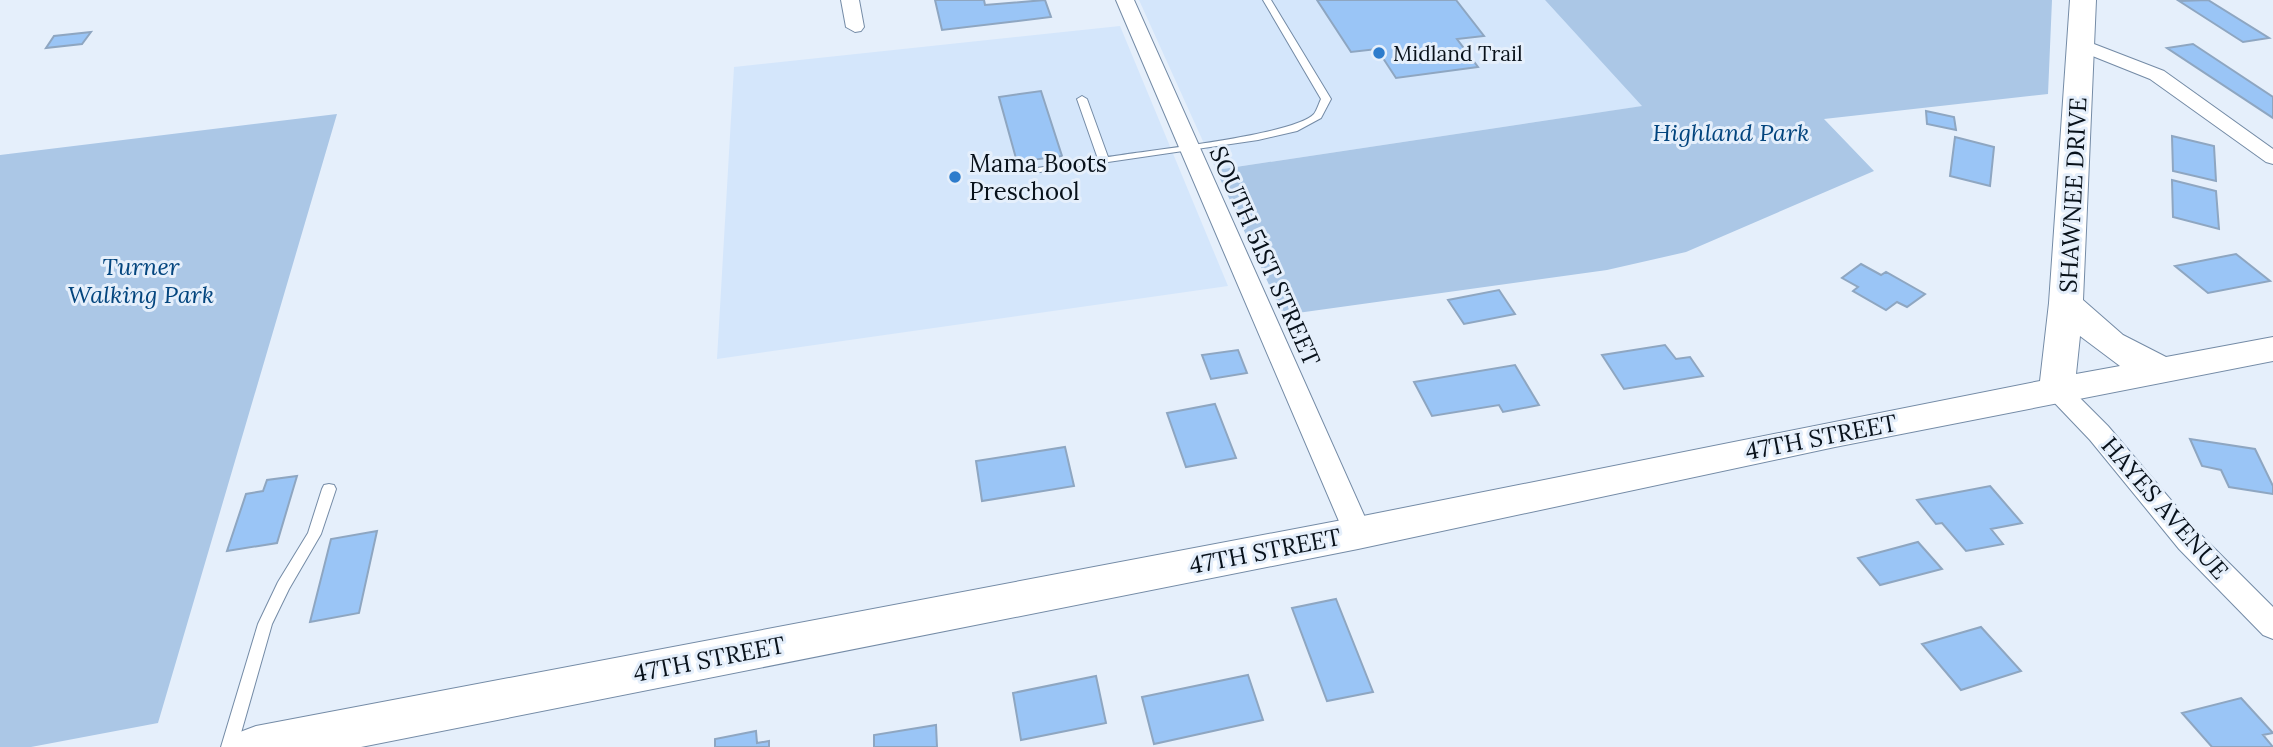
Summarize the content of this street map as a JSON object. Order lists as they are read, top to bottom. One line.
{"streets":{"main road":["SHAWNEE DRIVE","47TH STREET"],"street":["SOUTH 51ST STREET","HAYES AVENUE"]},"crossings":[["SHAWNEE DRIVE","47TH STREET"],["SHAWNEE DRIVE","HAYES AVENUE"],["SOUTH 51ST STREET","47TH STREET"],["47TH STREET","HAYES AVENUE"]],"parks":["Highland Park","Turner Walking Park"],"places":["Midland Trail","Mama Boots Preschool"]}
